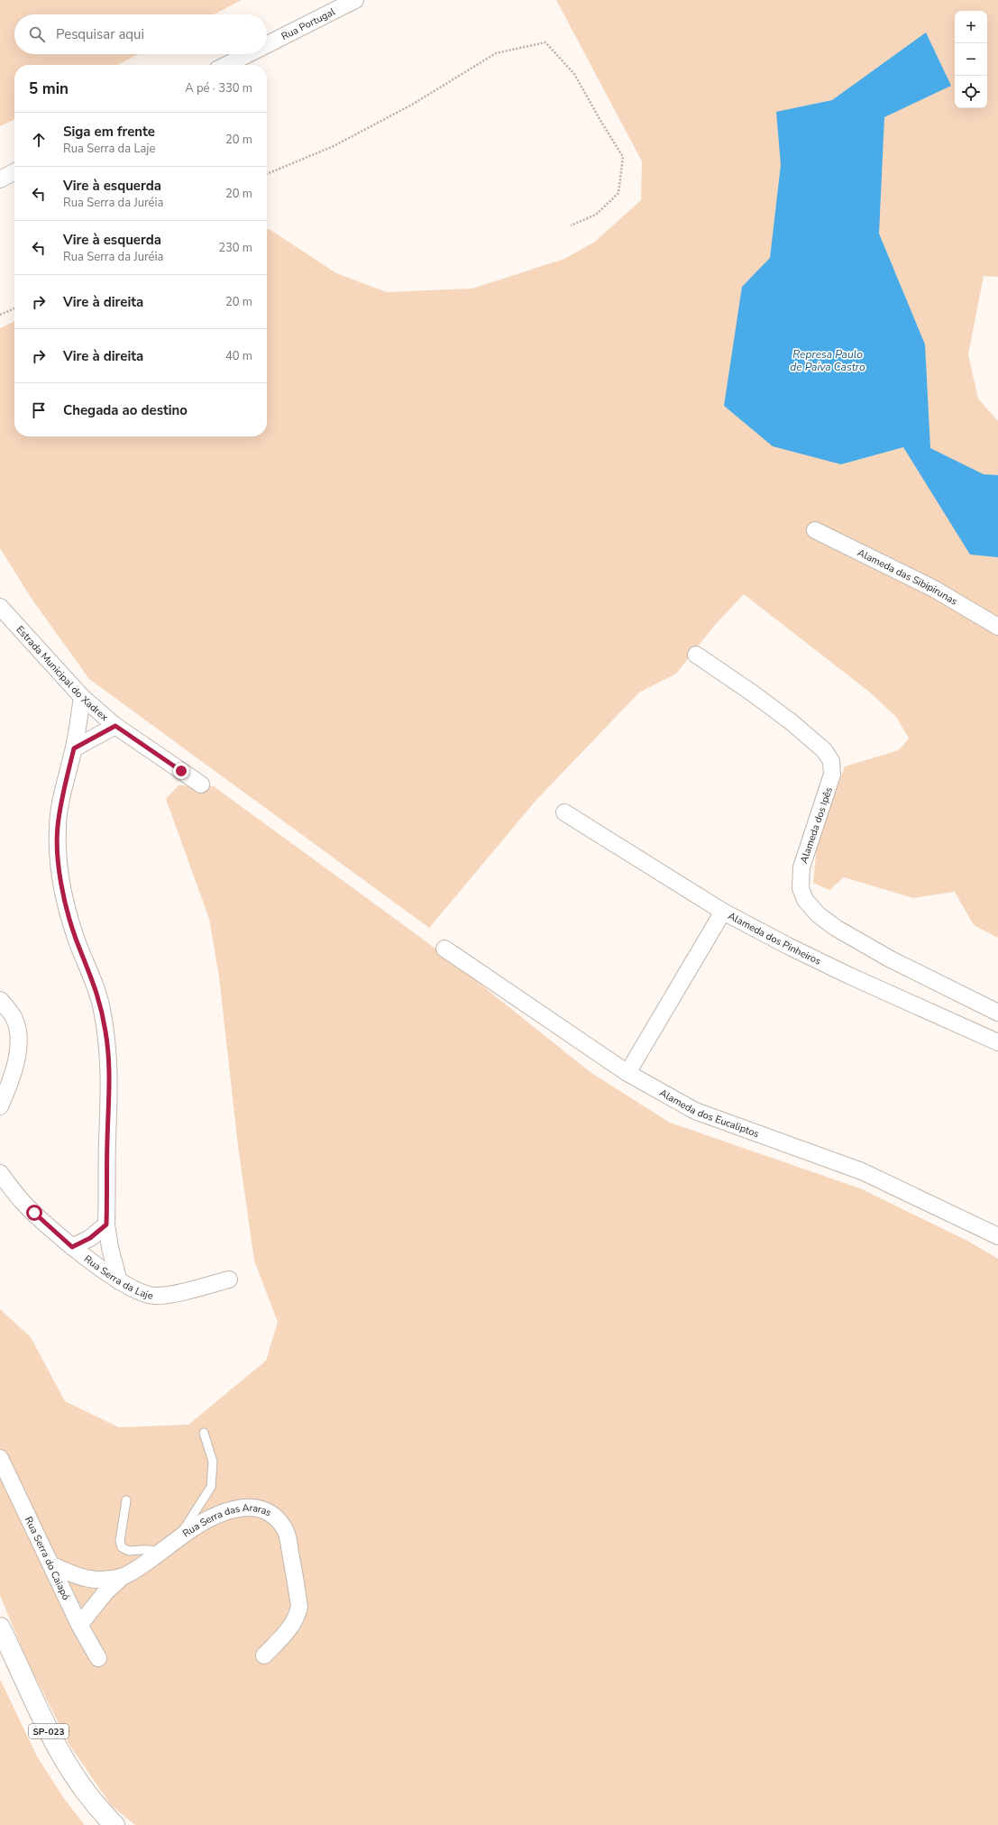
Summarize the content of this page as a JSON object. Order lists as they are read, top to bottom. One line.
{"streets":{"main road":["SP-023"],"street":["Rua Portugal","Alameda das Sibipirunas","Estrada Municipal do Xadrex","Alameda dos Ipês","Alameda dos Pinheiros","Alameda dos Eucaliptos","Rua Serra da Laje","Rua Serra das Araras","Rua Serra do Caiapó"]},"crossings":[["Rua Serra das Araras","Rua Serra do Caiapó"]],"water":["Represa Paulo de Paiva Castro"],"page":{"map_buttons":["+","−"],"search":"Pesquisar aqui","heading":["5 min","A pé · 330 m"],"list":[["Siga em frente","Rua Serra da Laje","20 m"],["Vire à esquerda","Rua Serra da Juréia","20 m"],["Vire à esquerda","Rua Serra da Juréia","230 m"],["Vire à direita","20 m"],["Vire à direita","40 m"],"Chegada ao destino"]}}
